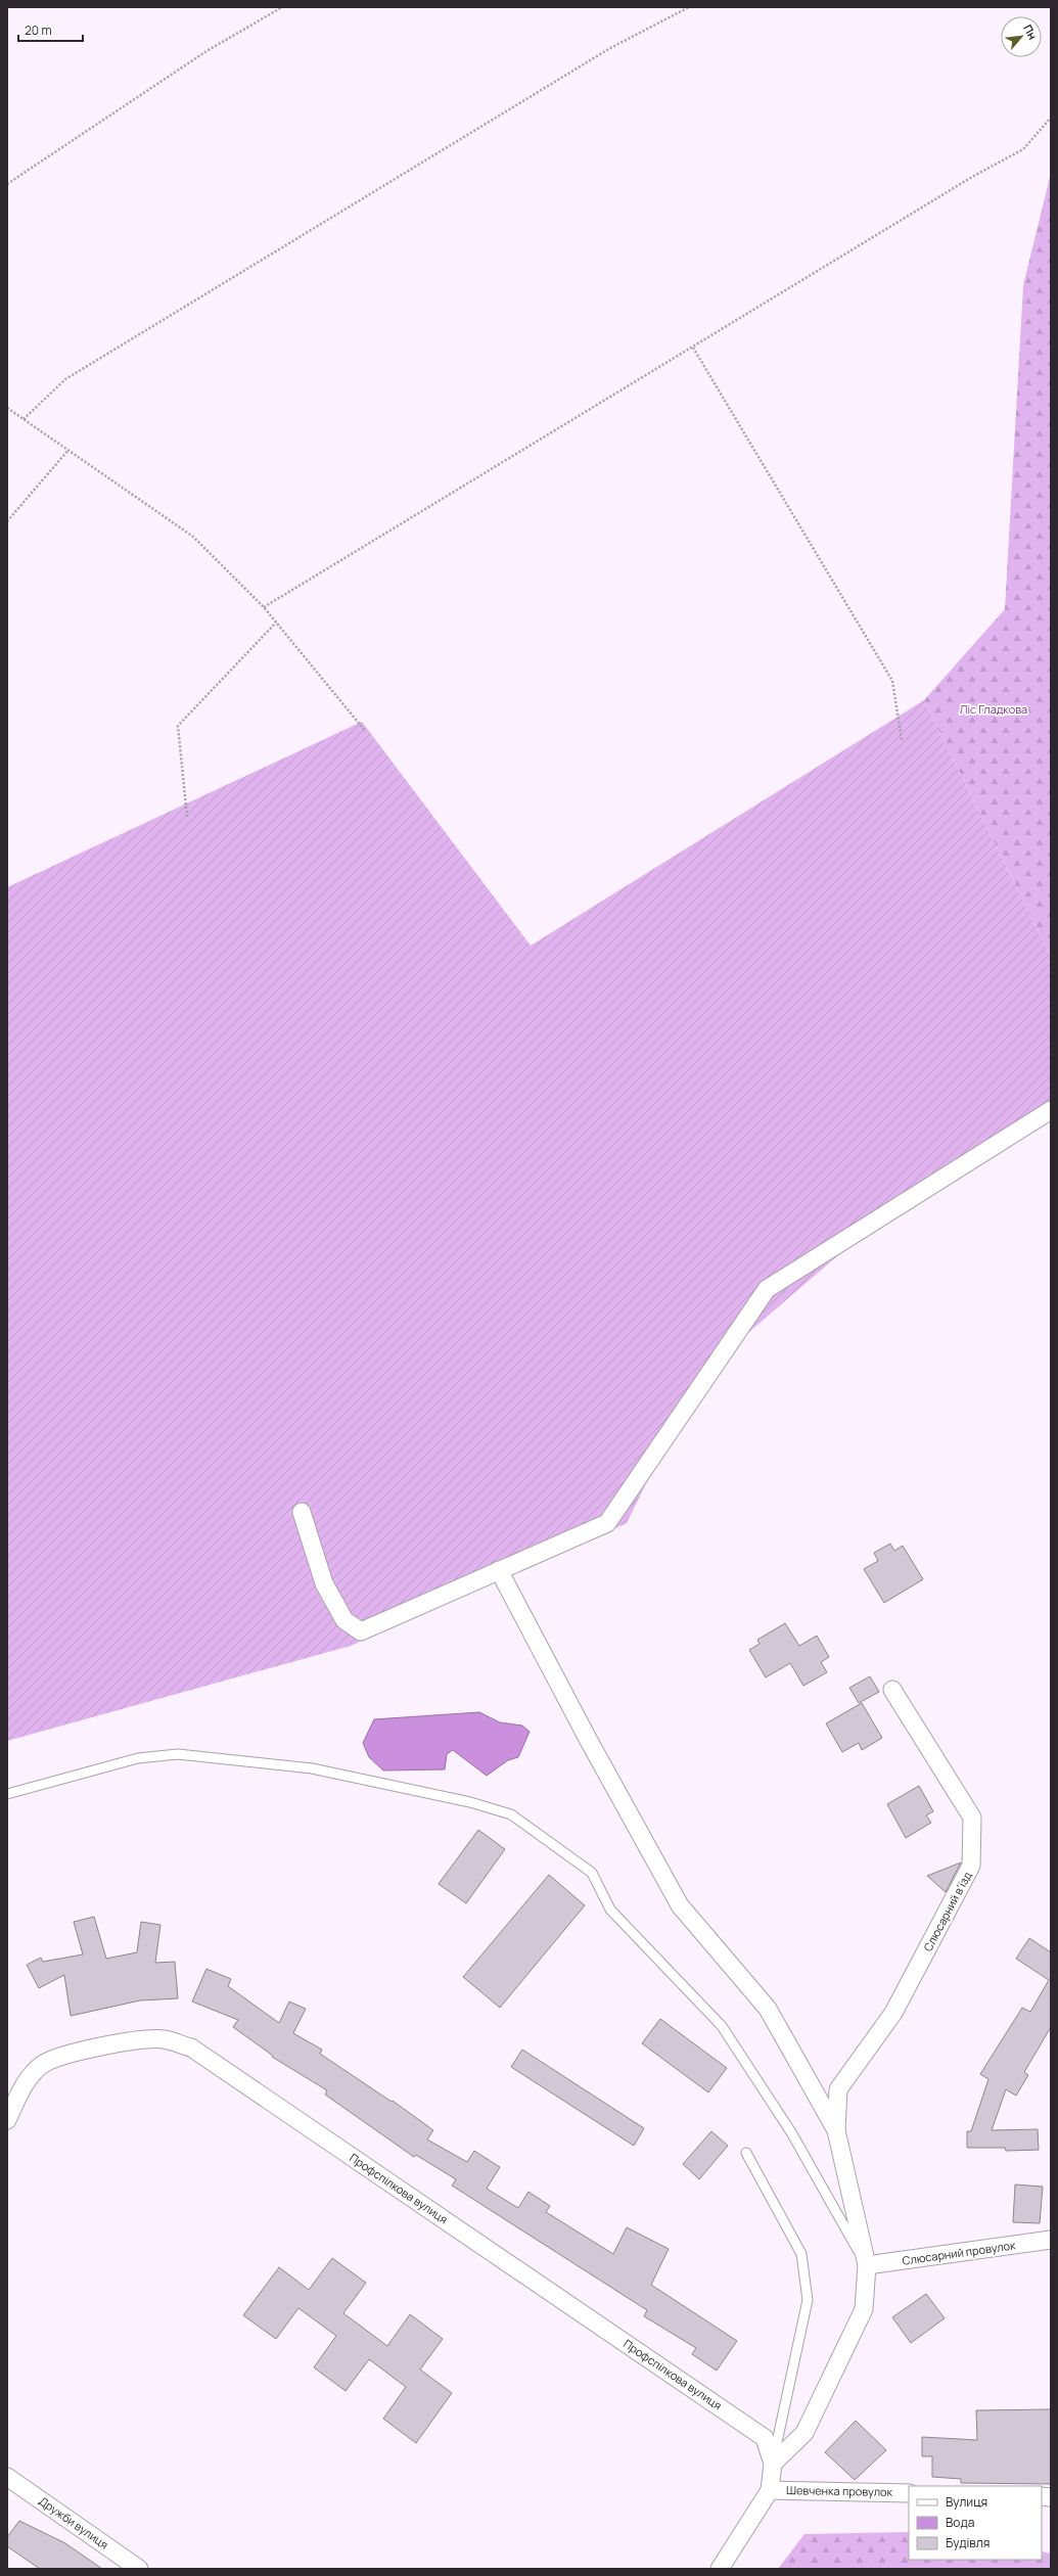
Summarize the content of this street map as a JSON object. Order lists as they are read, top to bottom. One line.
{"streets":{"street":["Слюсарний в’їзд","Профспілкова вулиця","Слюсарний провулок","Шевченка провулок","Дружби вулиця"]},"parks":["Ліс Гладкова"],"legend":["Вулиця","Вода","Будівля"],"scale_bar":"20 m","north":"top right"}
